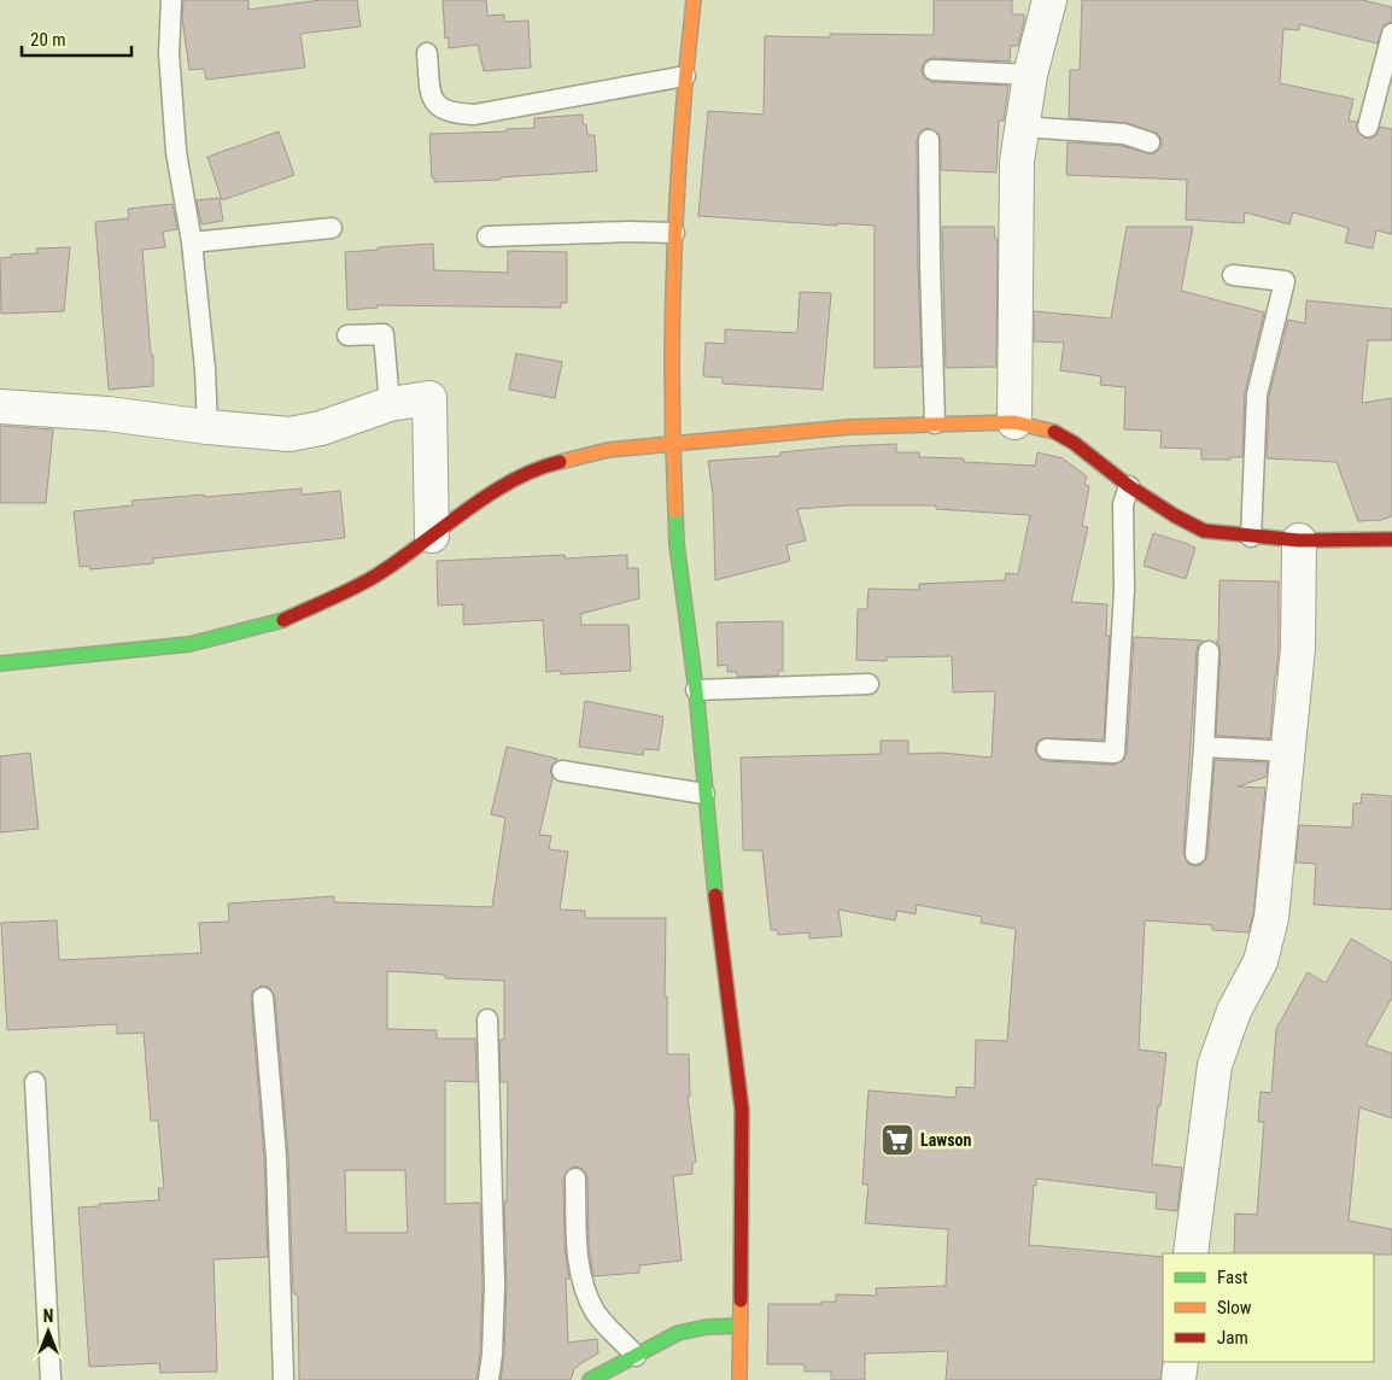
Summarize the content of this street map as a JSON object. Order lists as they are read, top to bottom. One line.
{"places":{"supermarket":["Lawson"]},"legend":["Fast","Slow","Jam"],"scale_bar":"20 m","north":"top"}
